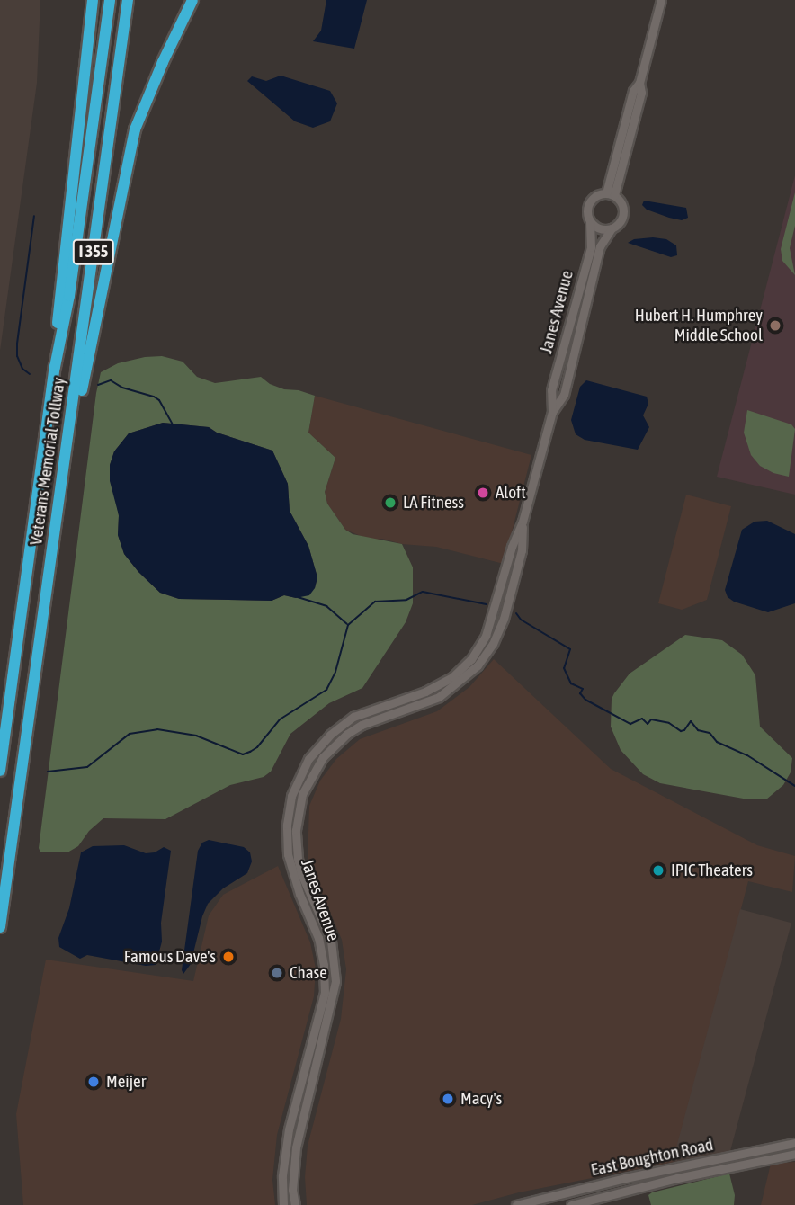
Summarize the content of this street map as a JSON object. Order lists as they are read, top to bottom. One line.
{"streets":{"highway":["I 355","Veterans Memorial Tollway"],"street":["Janes Avenue","East Boughton Road"]},"places":["Hubert H. Humphrey Middle School","Aloft","LA Fitness","IPIC Theaters","Famous Dave's","Chase","Meijer","Macy's"]}
